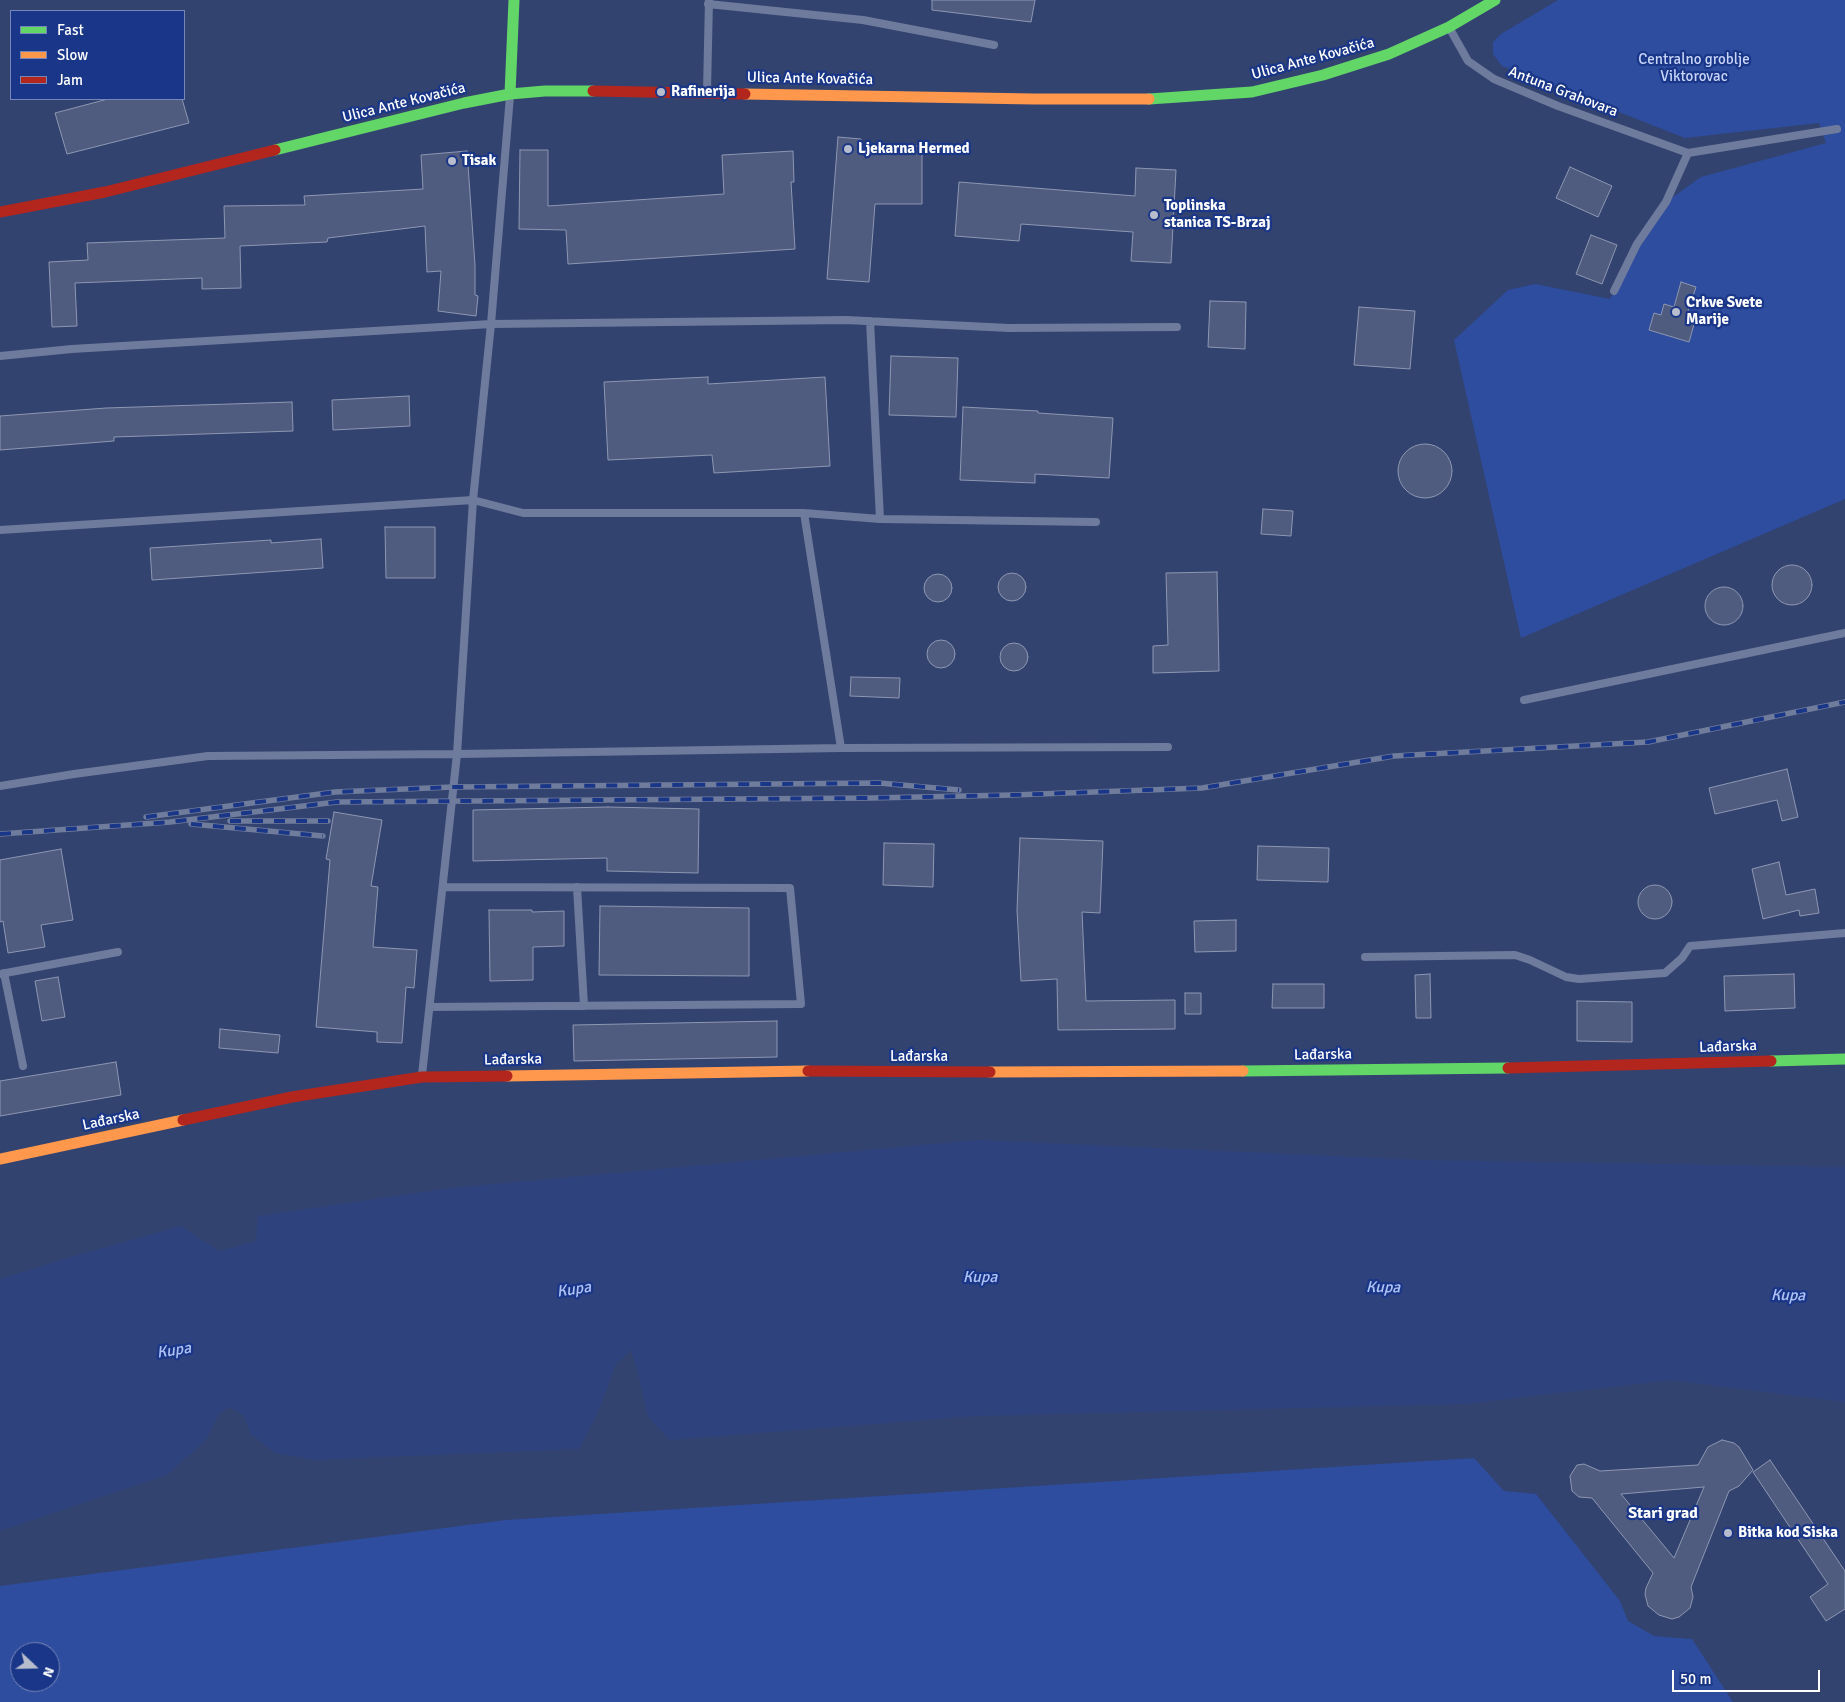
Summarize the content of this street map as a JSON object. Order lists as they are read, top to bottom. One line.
{"streets":{"street":["Ulica Ante Kovačića","Lađarska"],"lane":["Antuna Grahovara"]},"crossings":[["Ulica Ante Kovačića","Antuna Grahovara"]],"districts":["Stari grad"],"water":["Kupa"],"parks":["Centralno groblje Viktorovac"],"places":["Rafinerija","Ljekarna Hermed","Tisak","Toplinska stanica TS-Brzaj","Crkve Svete Marije","Bitka kod Siska"],"legend":["Fast","Slow","Jam"],"scale_bar":"50 m","north":"right"}
